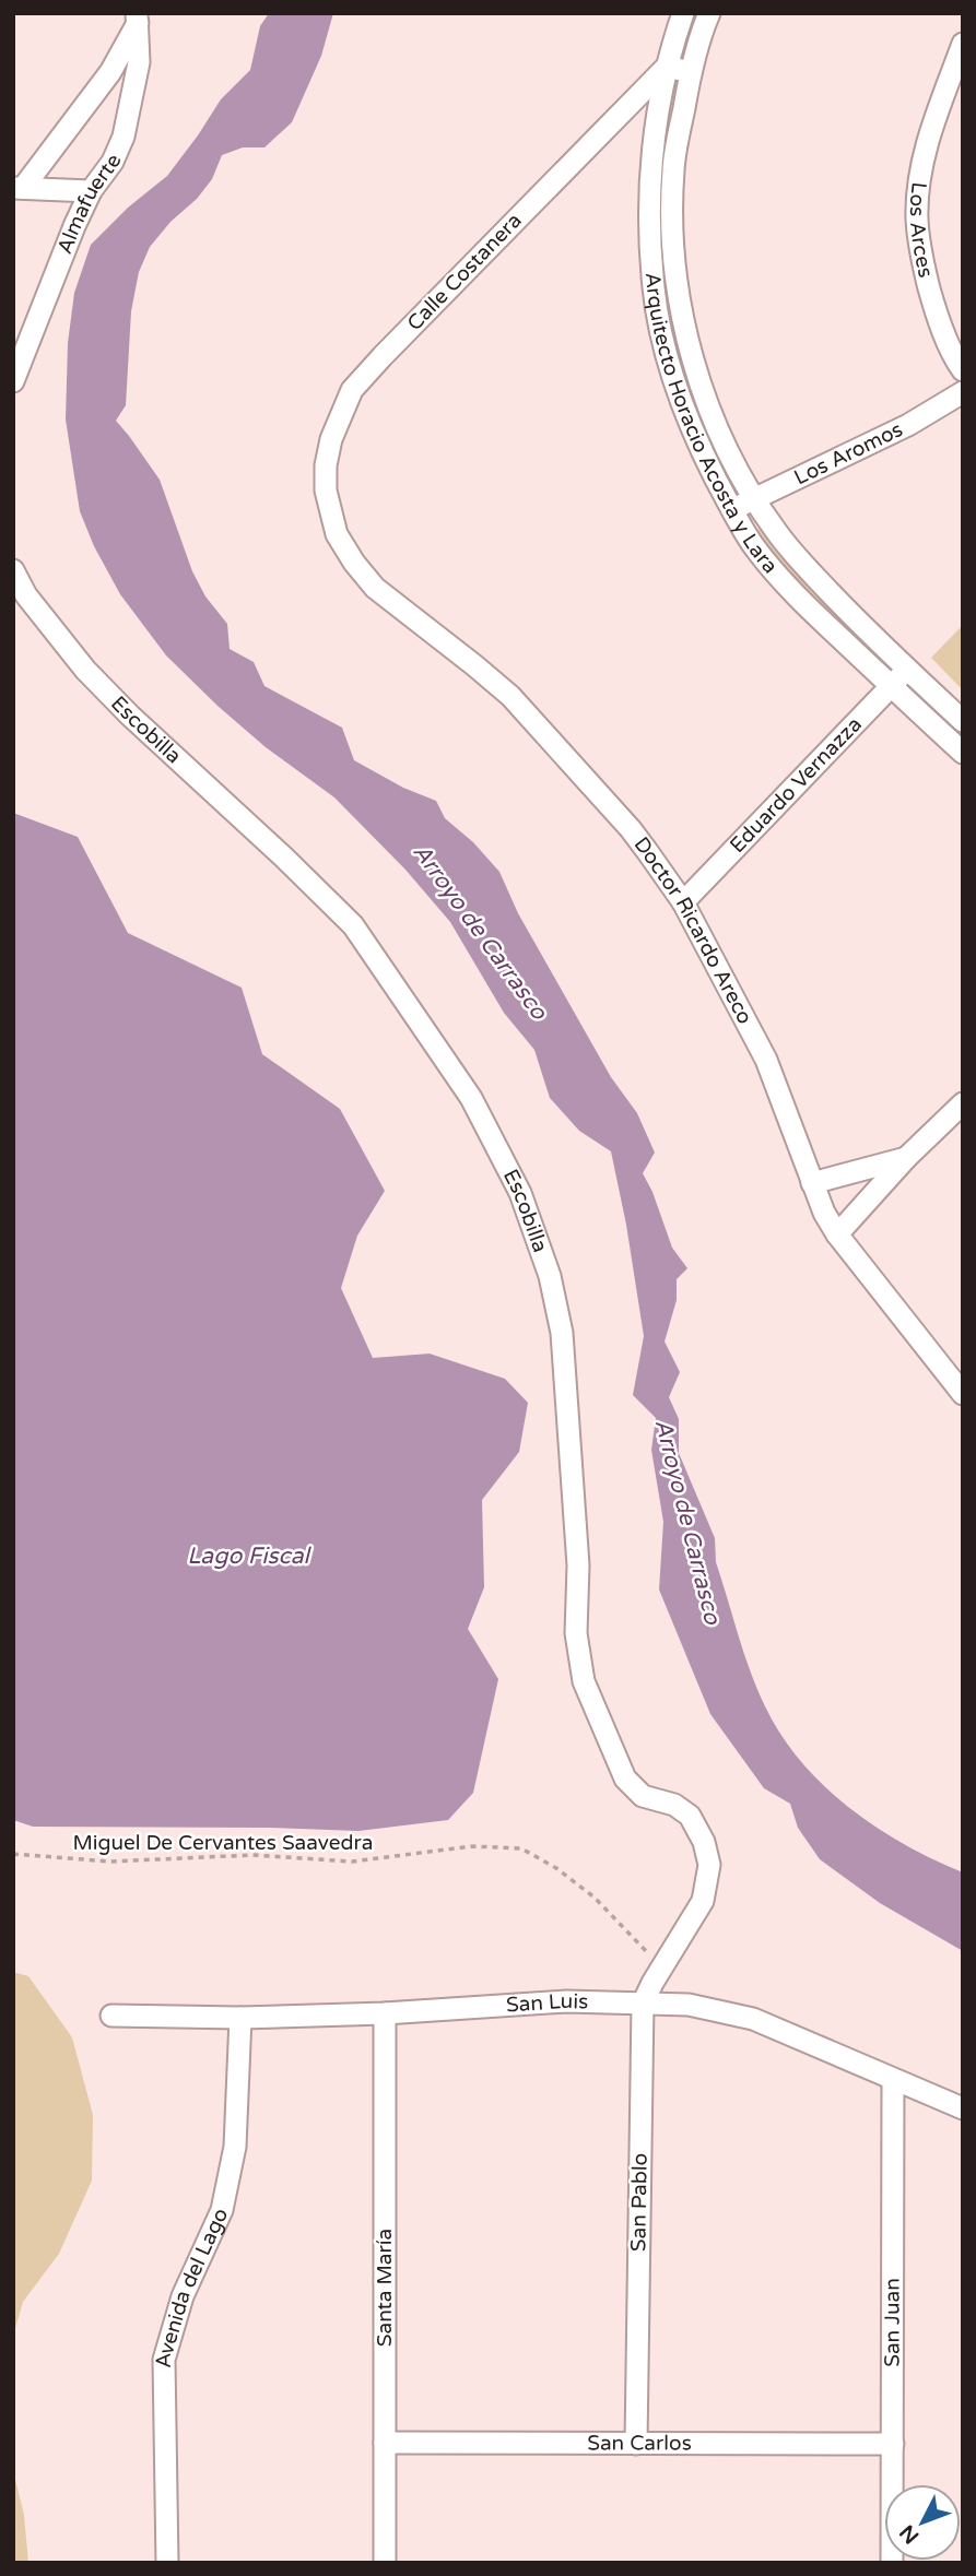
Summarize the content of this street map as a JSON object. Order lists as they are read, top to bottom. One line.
{"streets":{"street":["Almafuerte","Los Arces","Calle Costanera","Arquitecto Horacio Acosta y Lara","Los Aromos","Escobilla","Eduardo Vernazza","Doctor Ricardo Areco","San Luis","San Pablo","Santa María","Avenida del Lago","San Juan","San Carlos"],"path":["Miguel De Cervantes Saavedra"]},"crossings":[["Calle Costanera","Arquitecto Horacio Acosta y Lara"],["Calle Costanera","Doctor Ricardo Areco"],["Arquitecto Horacio Acosta y Lara","Los Aromos"],["Arquitecto Horacio Acosta y Lara","Eduardo Vernazza"],["Escobilla","Miguel De Cervantes Saavedra"],["Escobilla","San Pablo"],["Eduardo Vernazza","Doctor Ricardo Areco"],["Miguel De Cervantes Saavedra","San Pablo"],["San Luis","San Pablo"],["San Luis","Santa María"],["San Luis","Avenida del Lago"],["San Luis","San Juan"],["San Pablo","San Carlos"],["Santa María","San Carlos"],["San Juan","San Carlos"]],"water":["Arroyo de Carrasco","Lago Fiscal"],"north":"bottom left"}
